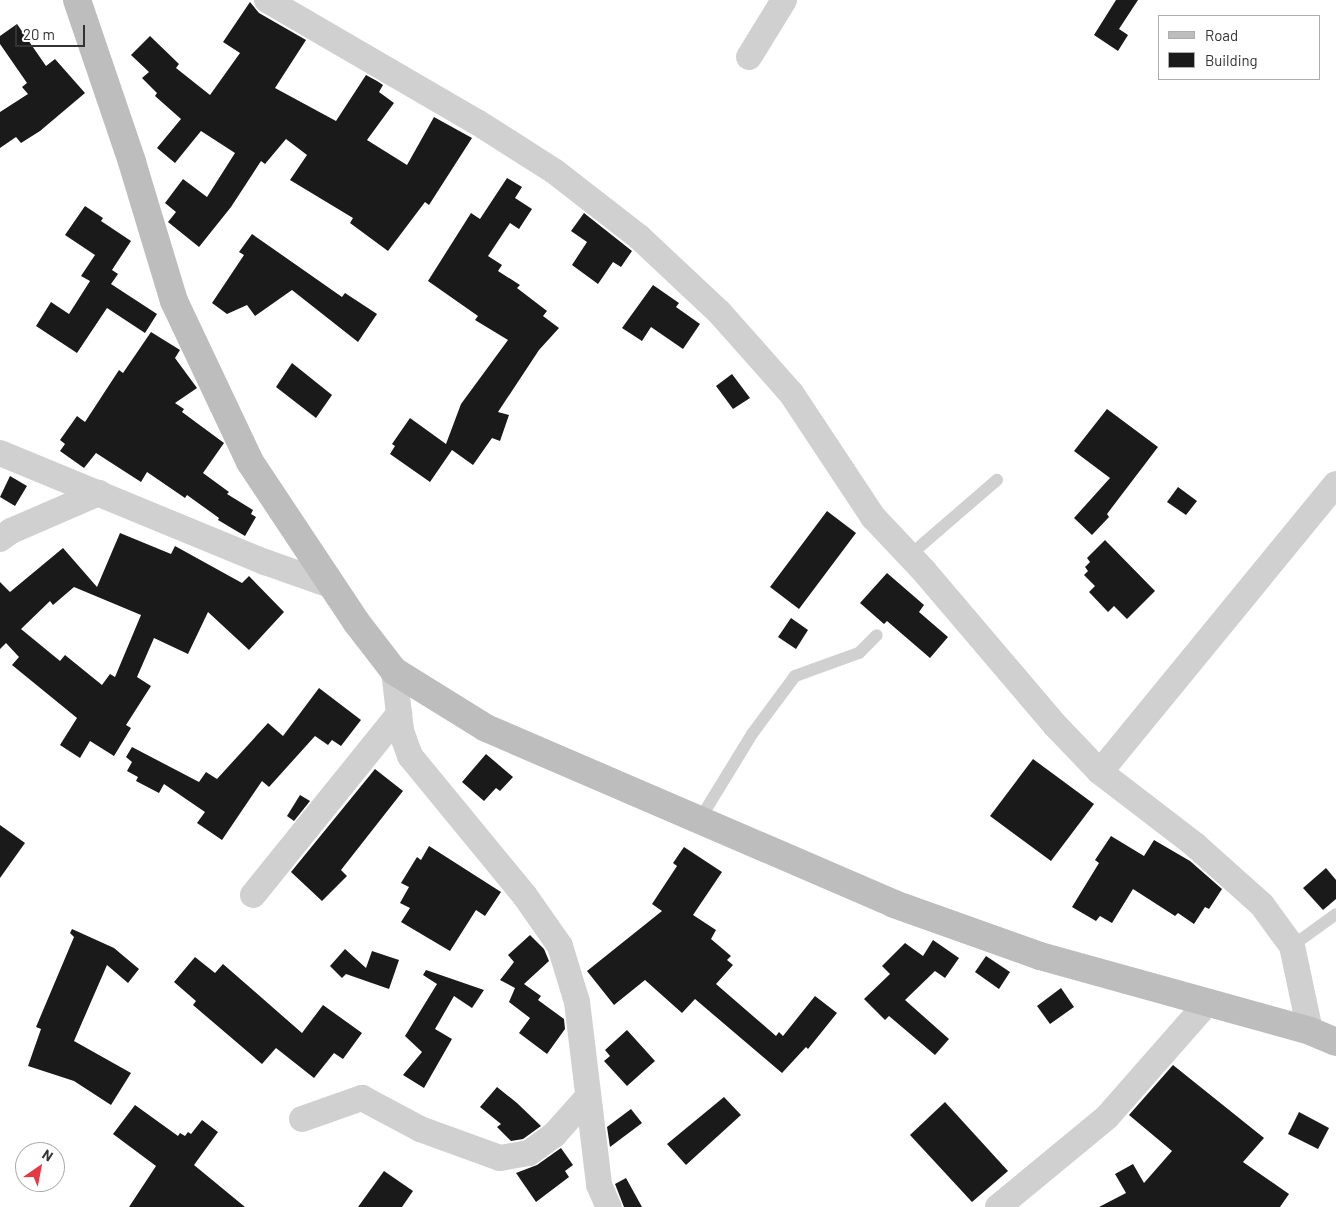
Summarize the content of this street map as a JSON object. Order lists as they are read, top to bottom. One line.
{"legend":["Road","Building"],"scale_bar":"20 m","north":"top right"}
